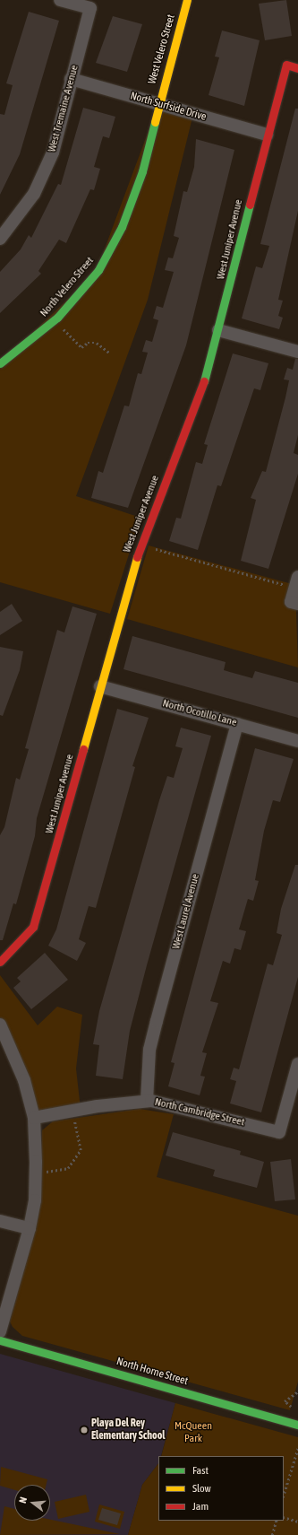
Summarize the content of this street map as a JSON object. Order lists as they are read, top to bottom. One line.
{"streets":{"street":["West Velero Street","North Surfside Drive","West Tremaine Avenue","West Juniper Avenue","North Velero Street","North Ocotillo Lane","West Laurel Avenue","North Cambridge Street","North Horne Street"]},"crossings":[["West Velero Street","North Surfside Drive"],["West Velero Street","North Velero Street"],["North Surfside Drive","West Tremaine Avenue"],["North Surfside Drive","West Juniper Avenue"],["North Surfside Drive","North Velero Street"],["West Juniper Avenue","North Ocotillo Lane"],["North Ocotillo Lane","West Laurel Avenue"],["West Laurel Avenue","North Cambridge Street"]],"parks":["McQueen Park"],"places":["Playa Del Rey Elementary School"],"legend":["Fast","Slow","Jam"],"north":"left"}
